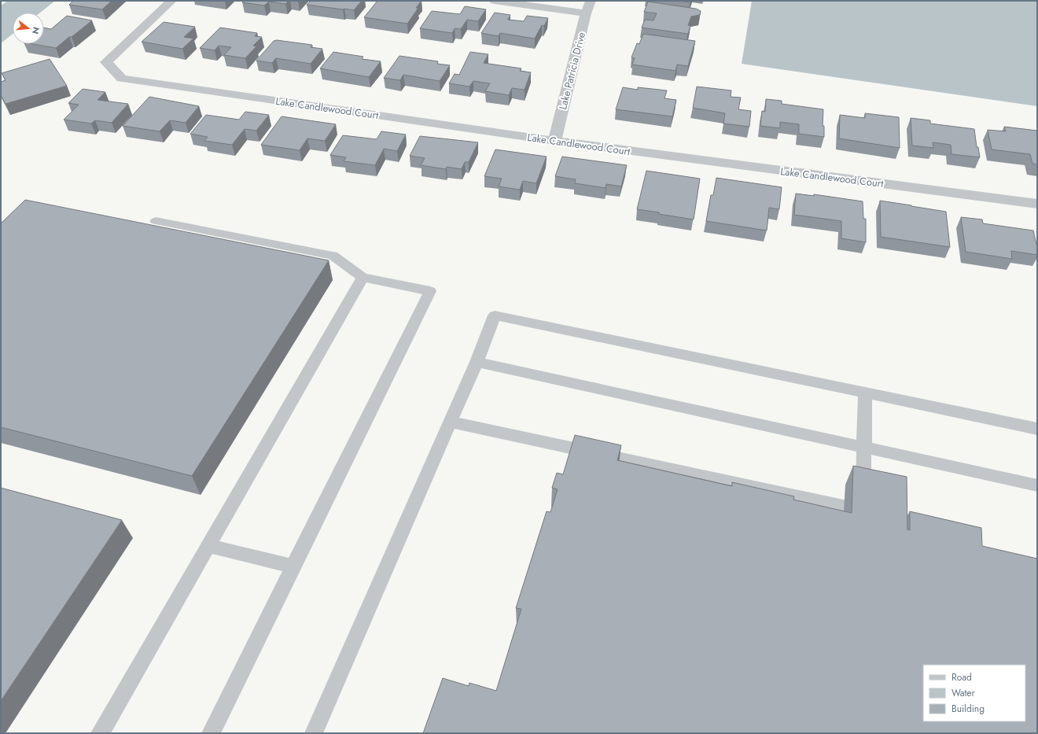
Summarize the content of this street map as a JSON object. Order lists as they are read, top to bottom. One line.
{"streets":{"street":["Lake Patricia Drive","Lake Candlewood Court"]},"crossings":[["Lake Patricia Drive","Lake Candlewood Court"]],"legend":["Road","Water","Building"],"north":"right"}
